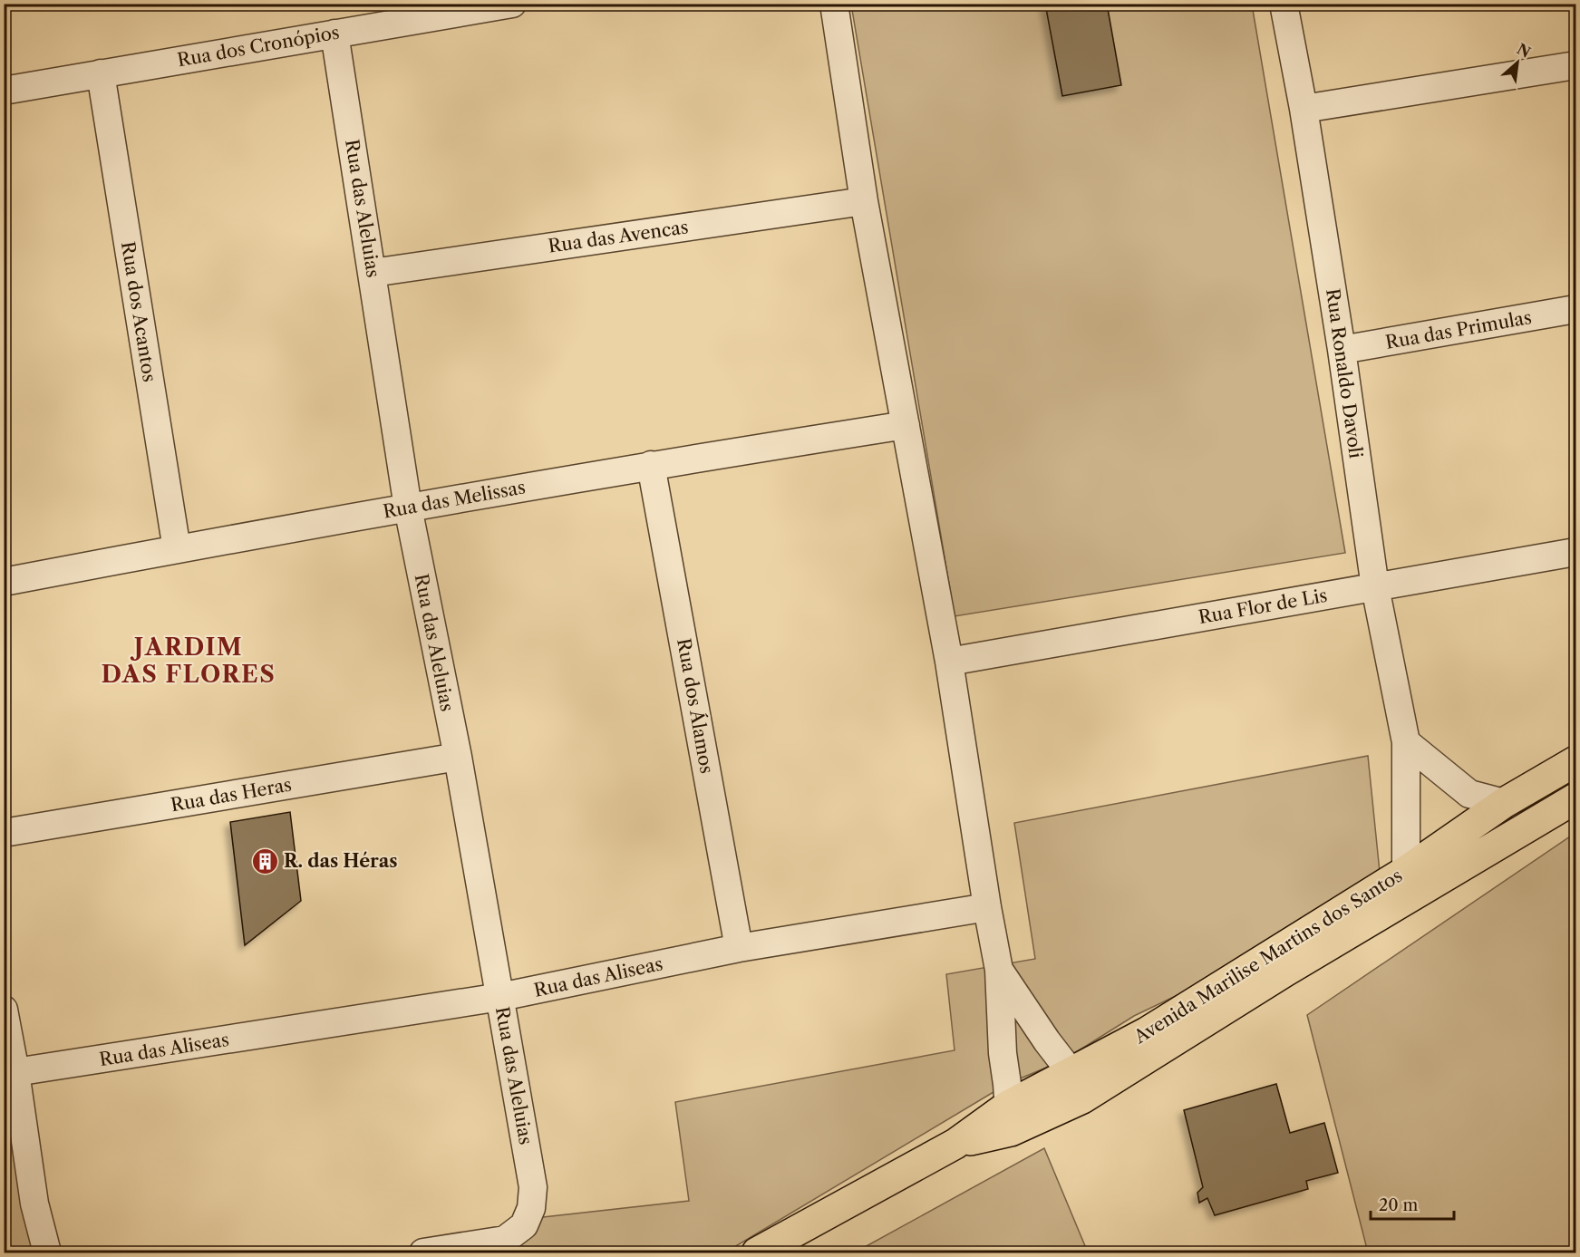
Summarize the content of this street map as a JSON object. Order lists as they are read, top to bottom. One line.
{"streets":{"main road":["Avenida Marilise Martins dos Santos"],"street":["Rua dos Cronópios","Rua das Aleluias","Rua das Avencas","Rua dos Acantos","Rua das Primulas","Rua Ronaldo Davoli","Rua das Melissas","Rua Flor de Lis","Rua dos Álamos","Rua das Heras","Rua das Aliseas"]},"crossings":[["Rua dos Cronópios","Rua das Aleluias"],["Rua dos Cronópios","Rua dos Acantos"],["Rua das Aleluias","Rua das Avencas"],["Rua das Aleluias","Rua das Melissas"],["Rua das Aleluias","Rua das Heras"],["Rua das Aleluias","Rua das Aliseas"],["Rua dos Acantos","Rua das Melissas"],["Rua das Primulas","Rua Ronaldo Davoli"],["Rua Ronaldo Davoli","Rua Flor de Lis"],["Rua Ronaldo Davoli","Avenida Marilise Martins dos Santos"],["Rua das Melissas","Rua dos Álamos"],["Rua dos Álamos","Rua das Aliseas"]],"districts":["JARDIM DAS FLORES"],"places":{"building":["R. das Héras"]},"scale_bar":"20 m","north":"top right"}
